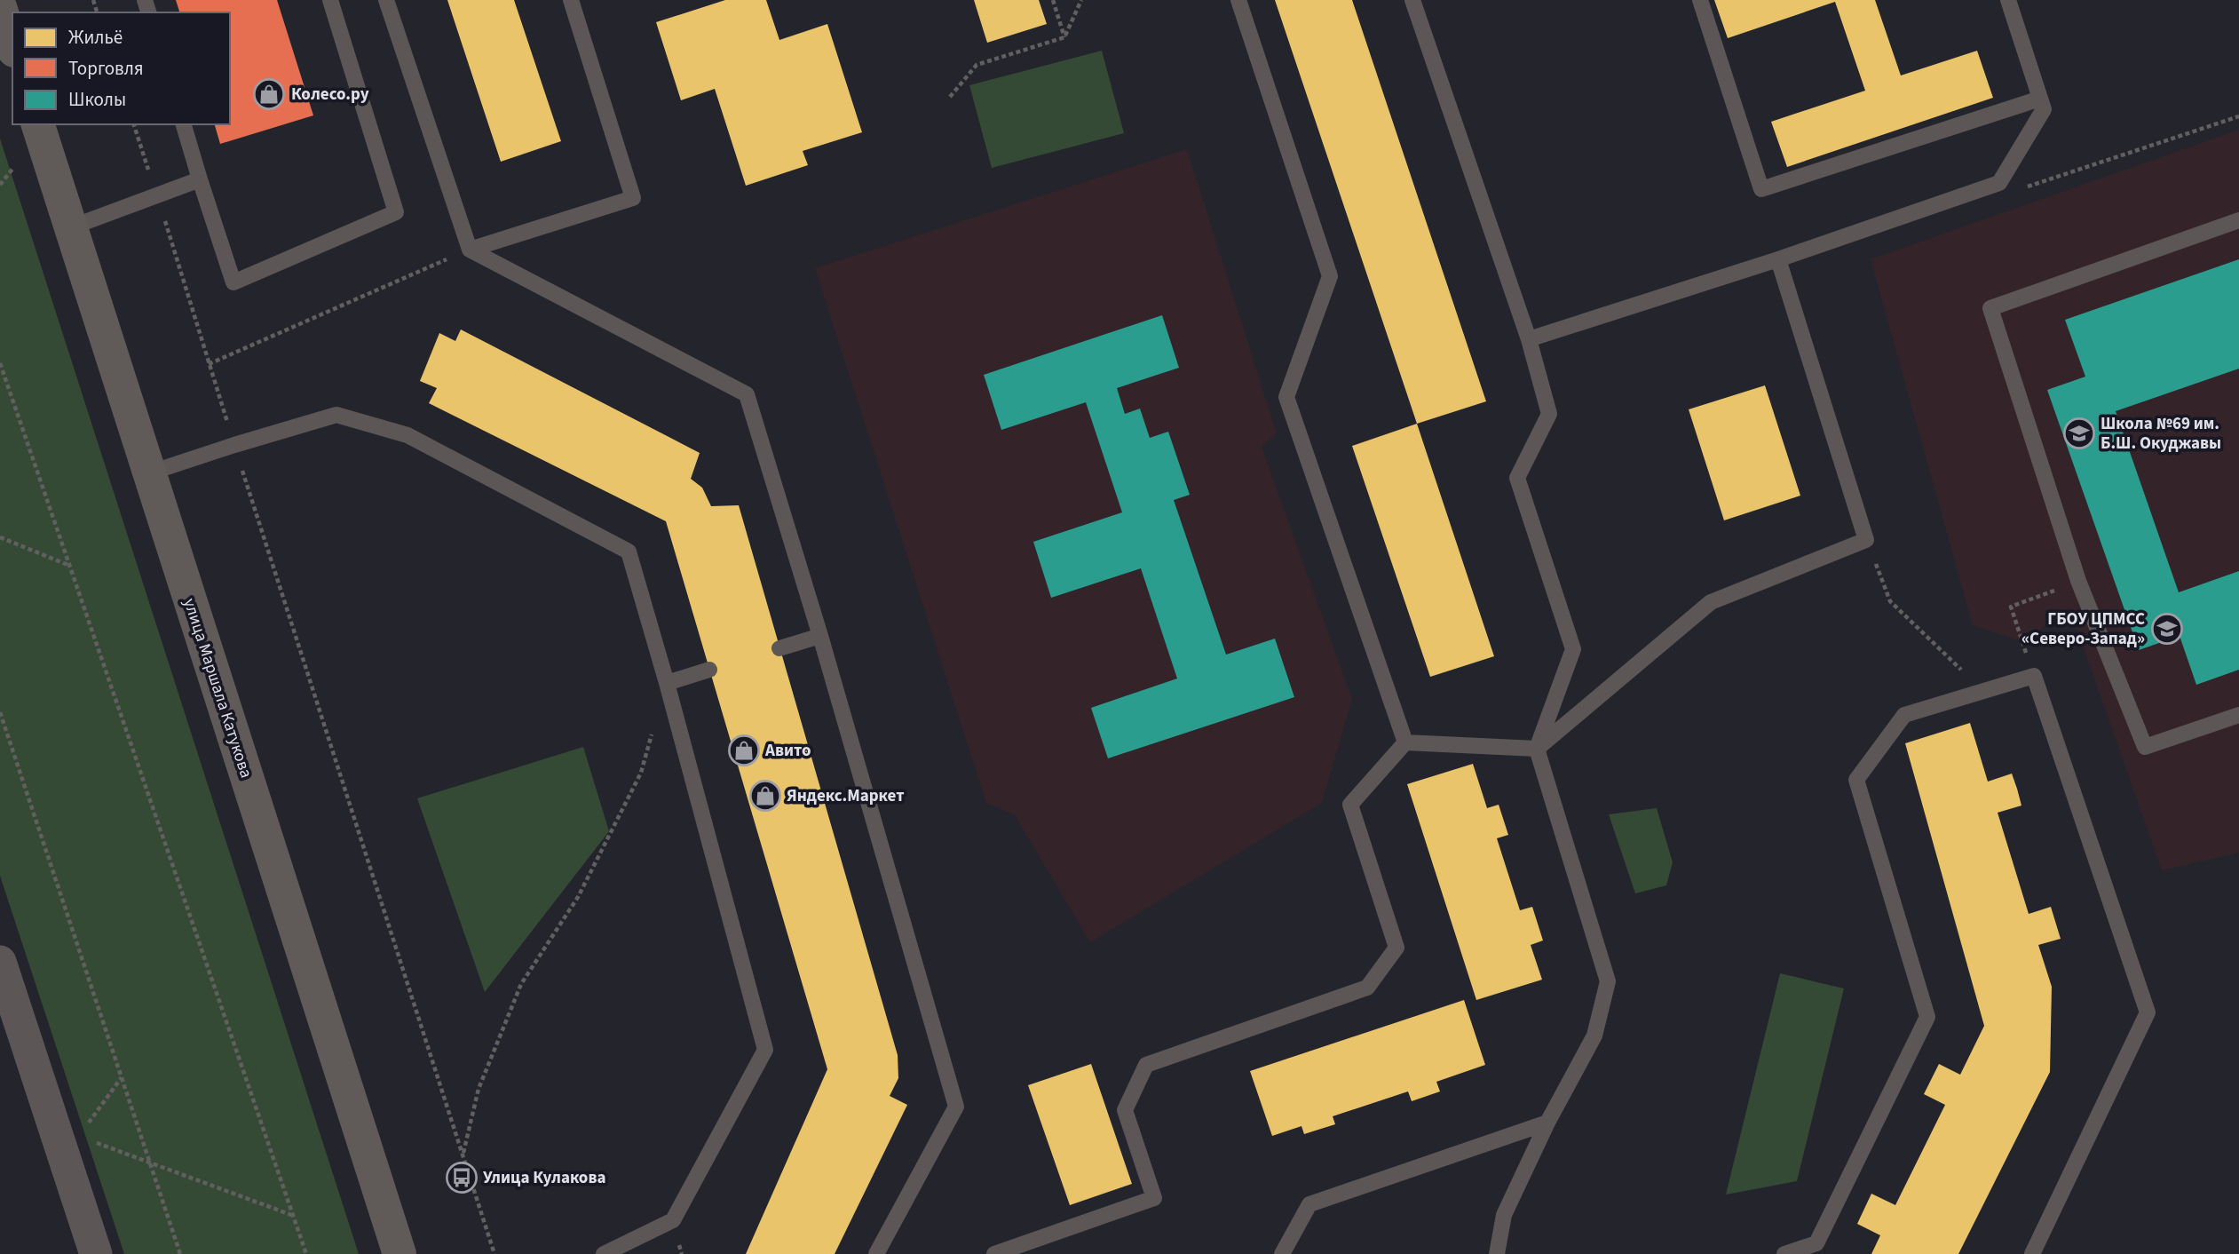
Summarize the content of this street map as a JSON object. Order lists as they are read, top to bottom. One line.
{"streets":{"main road":["улица Маршала Катукова"]},"places":{"shop":["Колесо.ру","Авито","Яндекс.Маркет"],"school or university":["Школа №69 им. Б.Ш. Окуджавы","ГБОУ ЦПМСС «Северо-Запад»"],"bus stop":["Улица Кулакова"]},"legend":["Жильё","Торговля","Школы"]}
